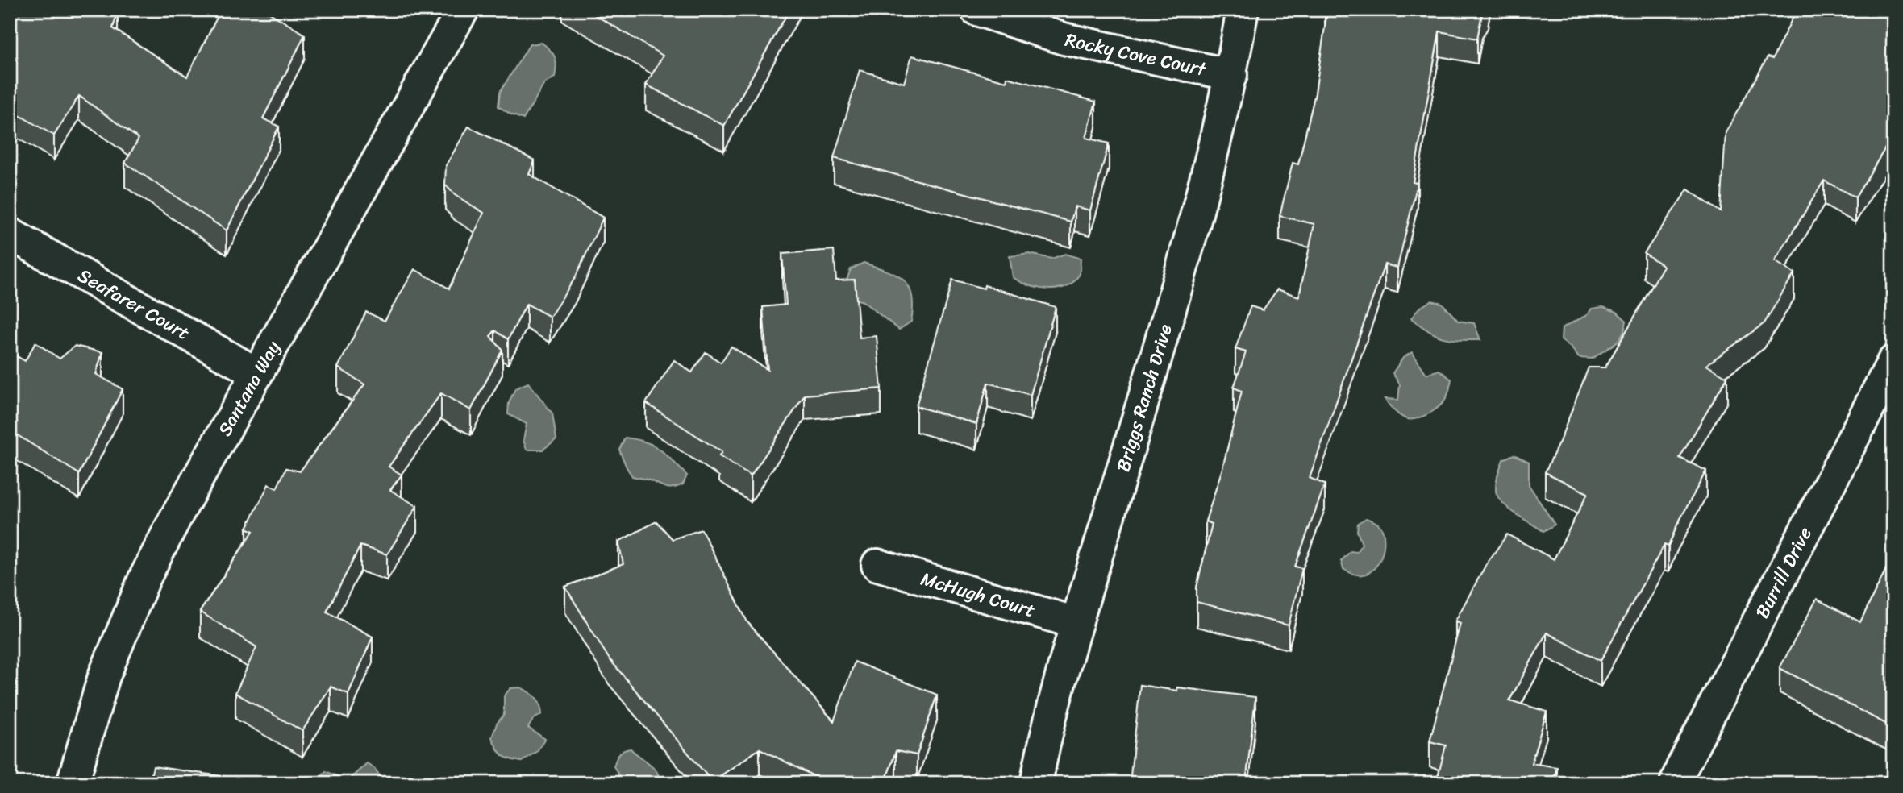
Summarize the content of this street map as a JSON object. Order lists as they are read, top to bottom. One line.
{"streets":{"street":["Rocky Cove Court","Seafarer Court","Santana Way","Briggs Ranch Drive","Burrill Drive","McHugh Court"]},"crossings":[["Rocky Cove Court","Briggs Ranch Drive"],["Seafarer Court","Santana Way"],["Briggs Ranch Drive","McHugh Court"]]}
